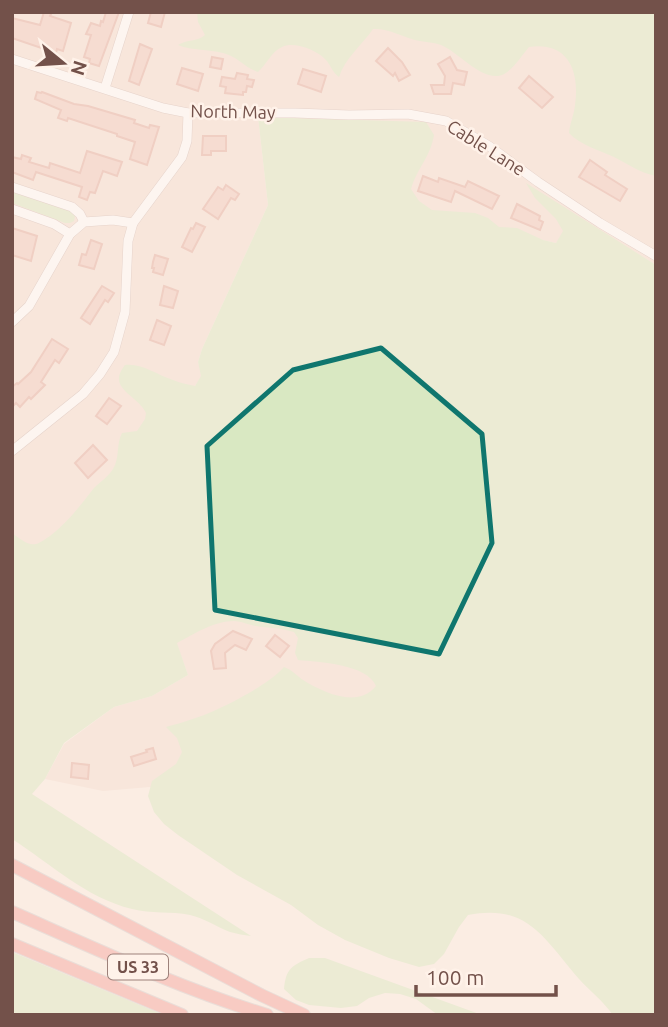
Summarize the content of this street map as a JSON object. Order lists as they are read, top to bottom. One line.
{"streets":{"highway":["US 33"],"street":["North May","Cable Lane"]},"crossings":[["North May","Cable Lane"]],"scale_bar":"100 m","north":"right"}
